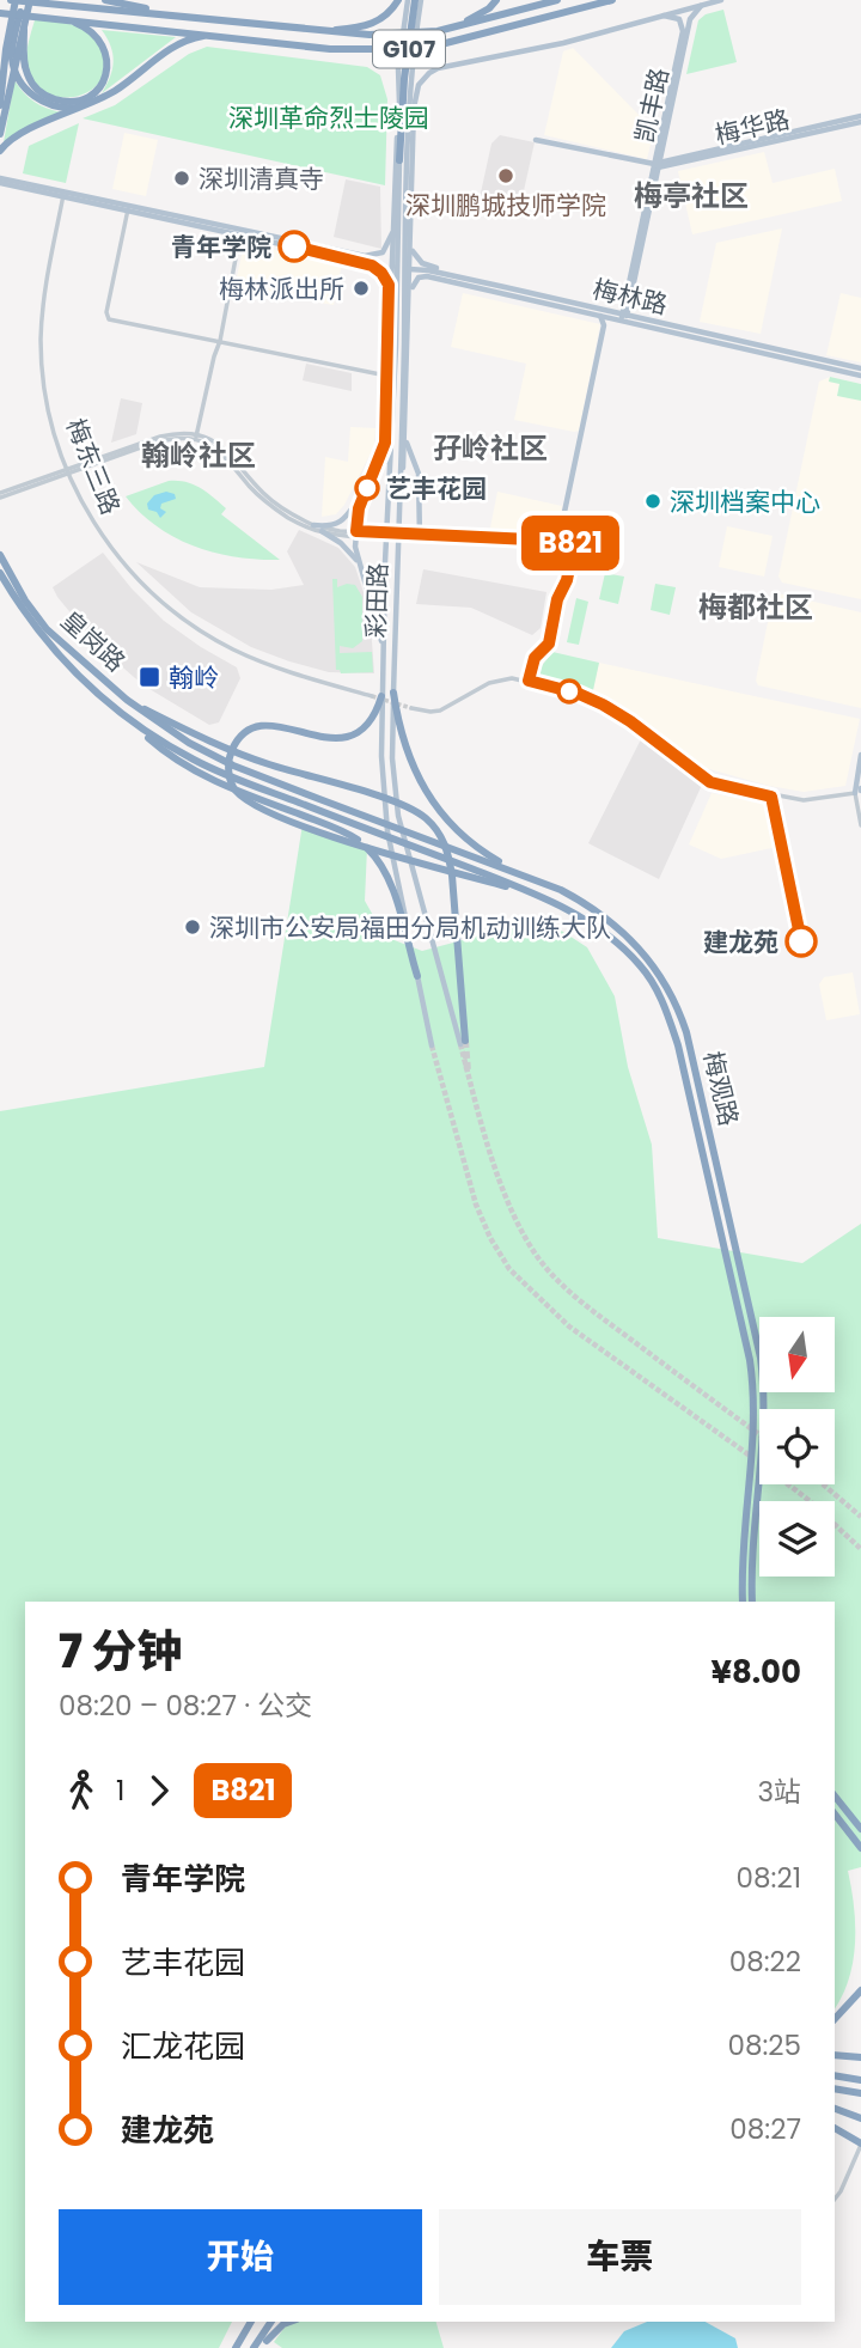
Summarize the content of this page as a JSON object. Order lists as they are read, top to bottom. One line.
{"streets":{"highway":["G107","皇岗路","梅观路"],"main road":["凯丰路","梅华路","梅林路","彩田路"],"street":["梅东三路"]},"crossings":[["凯丰路","梅华路"],["凯丰路","梅林路"],["梅东三路","彩田路"],["皇岗路","梅观路"]],"districts":["梅亭社区","孖岭社区","翰岭社区","梅都社区"],"parks":["深圳革命烈士陵园"],"places":{"other":["深圳鹏城技师学院","深圳清真寺","青年学院","梅林派出所","艺丰花园","深圳档案中心","深圳市公安局福田分局机动训练大队","建龙苑"],"transit":["翰岭"]},"lines":["bus line B821"],"north":"bottom","page":{"on_map":"B821","heading":["7 分钟","08:20 – 08:27 · 公交","¥8.00"],"legs":["1","B821","3站"],"list":[{"name":"青年学院","value":"08:21"},{"name":"艺丰花园","value":"08:22"},{"name":"汇龙花园","value":"08:25"},{"name":"建龙苑","value":"08:27"}],"buttons":["开始","车票"]}}
